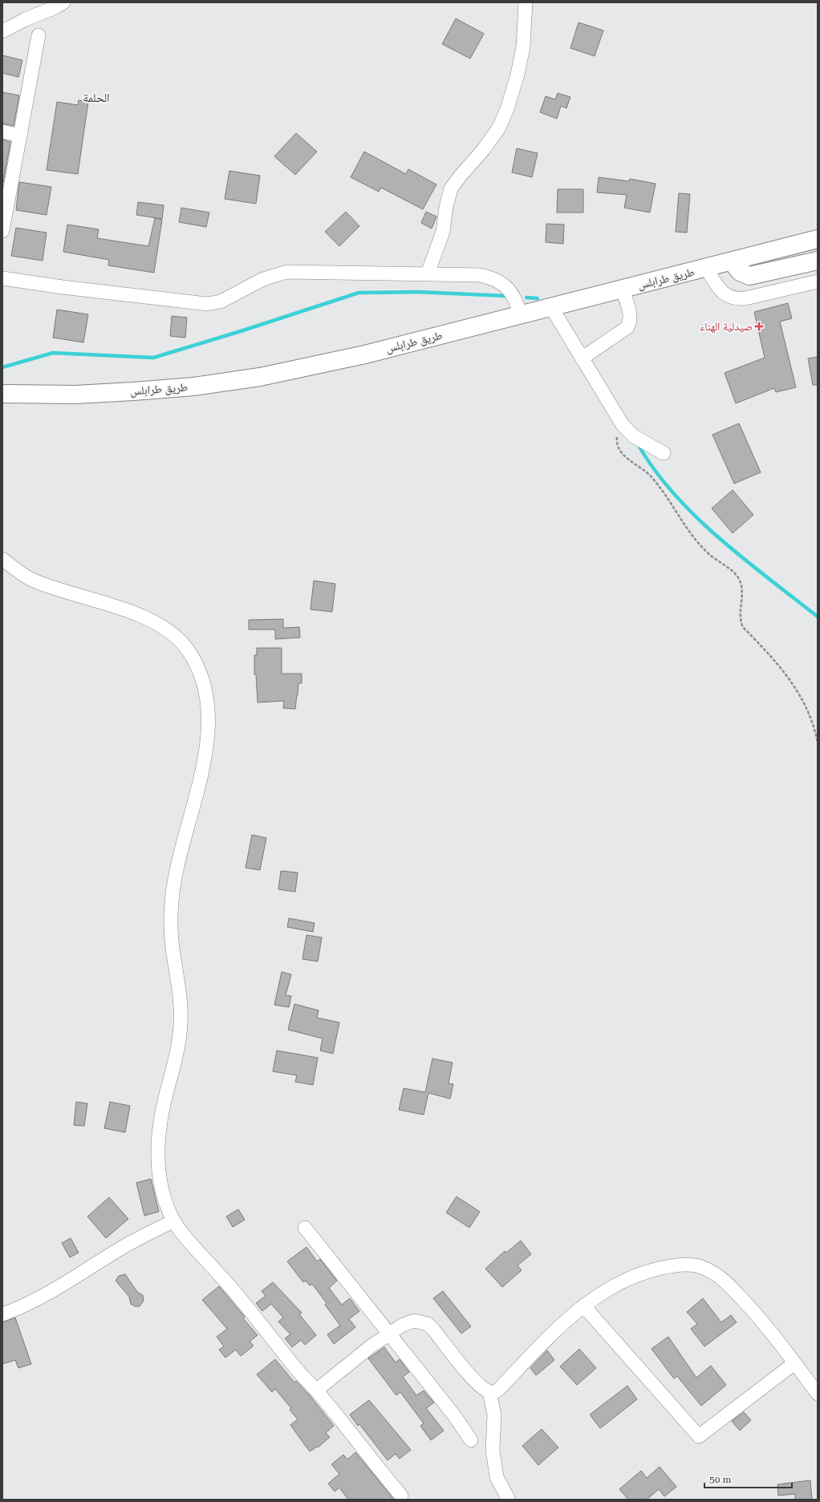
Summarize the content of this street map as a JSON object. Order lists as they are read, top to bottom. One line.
{"streets":{"highway":["طريق طرابلس"]},"districts":["الحلمة"],"places":{"health":["صيدلية الهناء"]},"scale_bar":"50 m"}
